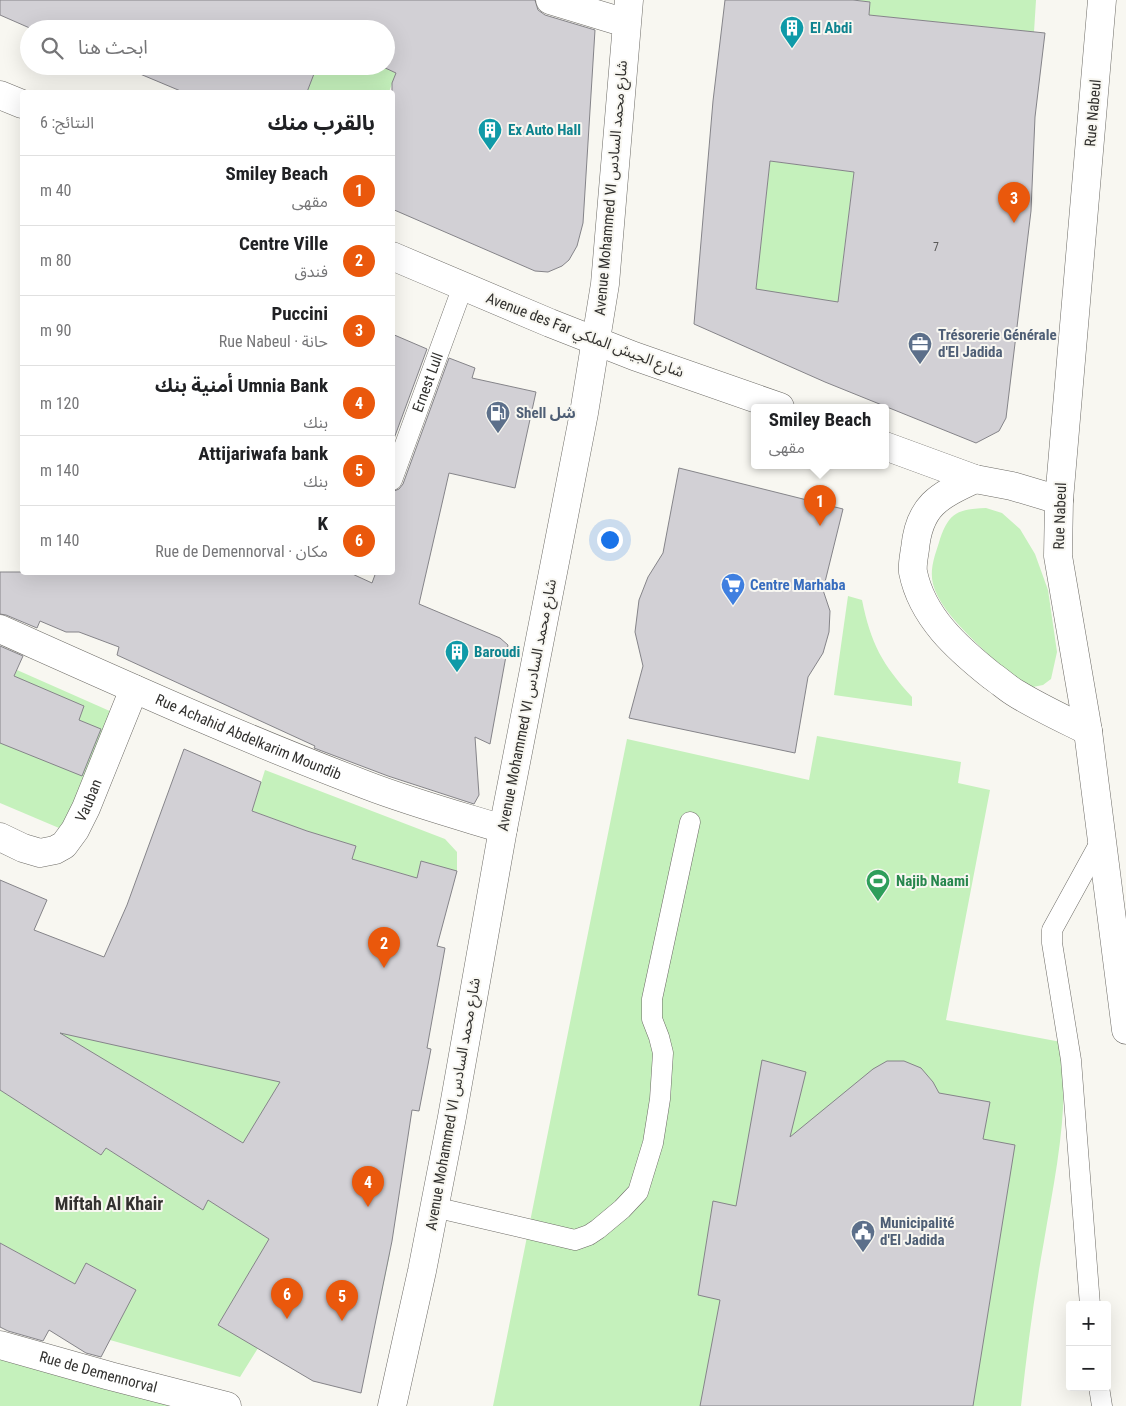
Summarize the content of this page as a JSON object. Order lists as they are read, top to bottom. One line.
{"streets":{"street":["Rue Nabeul","Avenue Mohammed VI شارع محمد السادس","Avenue des Far شارع الجيش الملكي","Rue Achahid Abdelkarim Moundib","Vauban","Rue de Demennorval"],"lane":["Ernest Lull"]},"crossings":[["Avenue Mohammed VI شارع محمد السادس","Avenue des Far شارع الجيش الملكي"],["Avenue Mohammed VI شارع محمد السادس","Rue Achahid Abdelkarim Moundib"],["Avenue des Far شارع الجيش الملكي","Ernest Lull"],["Rue Achahid Abdelkarim Moundib","Vauban"]],"districts":["Miftah Al Khair"],"places":{"building":["El Abdi","Ex Auto Hall","Baroudi"],"office":["Trésorerie Générale d'El Jadida"],"fuel station":["Shell شل"],"supermarket":["Centre Marhaba"],"sports":["Najib Naami"],"public building":["Municipalité d'El Jadida"]},"house_numbers":["7"],"page":{"search":"ابحث هنا","heading":["بالقرب منك","النتائج: 6"],"list":[{"mark":"1","name":"Smiley Beach","note":"مقهى","value":"40 m"},{"mark":"2","name":"Centre Ville","note":"فندق","value":"80 m"},{"mark":"3","name":"Puccini","note":"حانة · Rue Nabeul","value":"90 m"},{"mark":"4","name":"Umnia Bank أمنية بنك","note":"بنك","value":"120 m"},{"mark":"5","name":"Attijariwafa bank","note":"بنك","value":"140 m"},{"mark":"6","name":"K","note":"مكان · Rue de Demennorval","value":"140 m"}],"pins":["3","1","2","4","6","5"],"popup":["Smiley Beach","مقهى"],"map_buttons":["+","−"]}}
